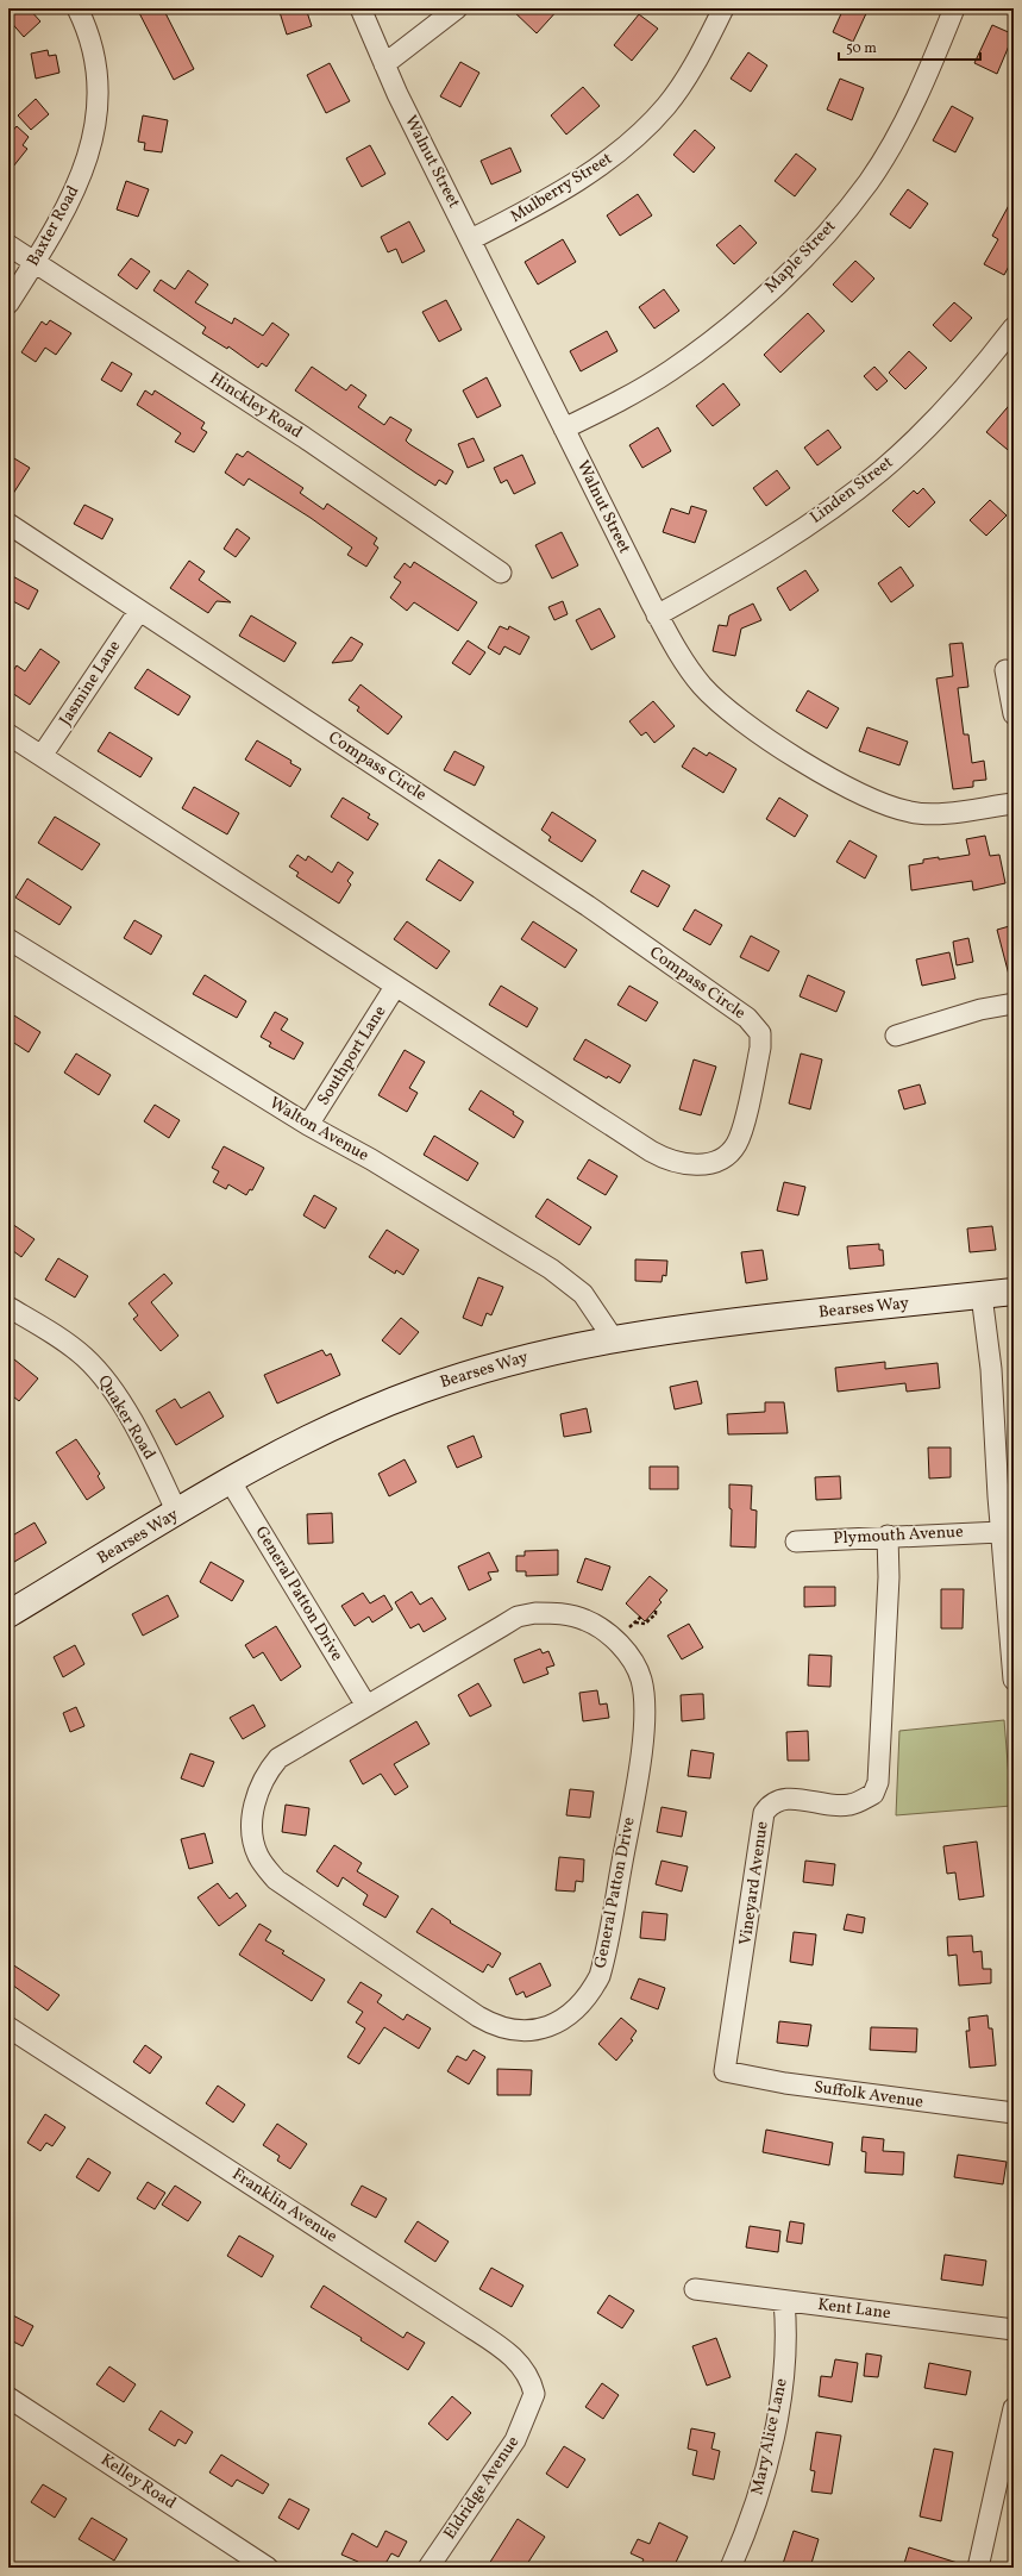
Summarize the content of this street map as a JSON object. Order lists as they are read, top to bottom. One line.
{"streets":{"main road":["Bearses Way"],"street":["Walnut Street","Mulberry Street","Baxter Road","Maple Street","Hinckley Road","Linden Street","Jasmine Lane","Compass Circle","Southport Lane","Walton Avenue","Quaker Road","Plymouth Avenue","General Patton Drive","Vineyard Avenue","Suffolk Avenue","Franklin Avenue","Kent Lane","Mary Alice Lane","Kelley Road","Eldridge Avenue"]},"crossings":[["Walnut Street","Mulberry Street"],["Walnut Street","Maple Street"],["Walnut Street","Linden Street"],["Baxter Road","Hinckley Road"],["Jasmine Lane","Compass Circle"],["Compass Circle","Southport Lane"],["Southport Lane","Walton Avenue"],["Walton Avenue","Bearses Way"],["Bearses Way","Quaker Road"],["Bearses Way","General Patton Drive"],["Plymouth Avenue","Vineyard Avenue"],["Vineyard Avenue","Suffolk Avenue"],["Franklin Avenue","Eldridge Avenue"],["Kent Lane","Mary Alice Lane"]],"scale_bar":"50 m"}
